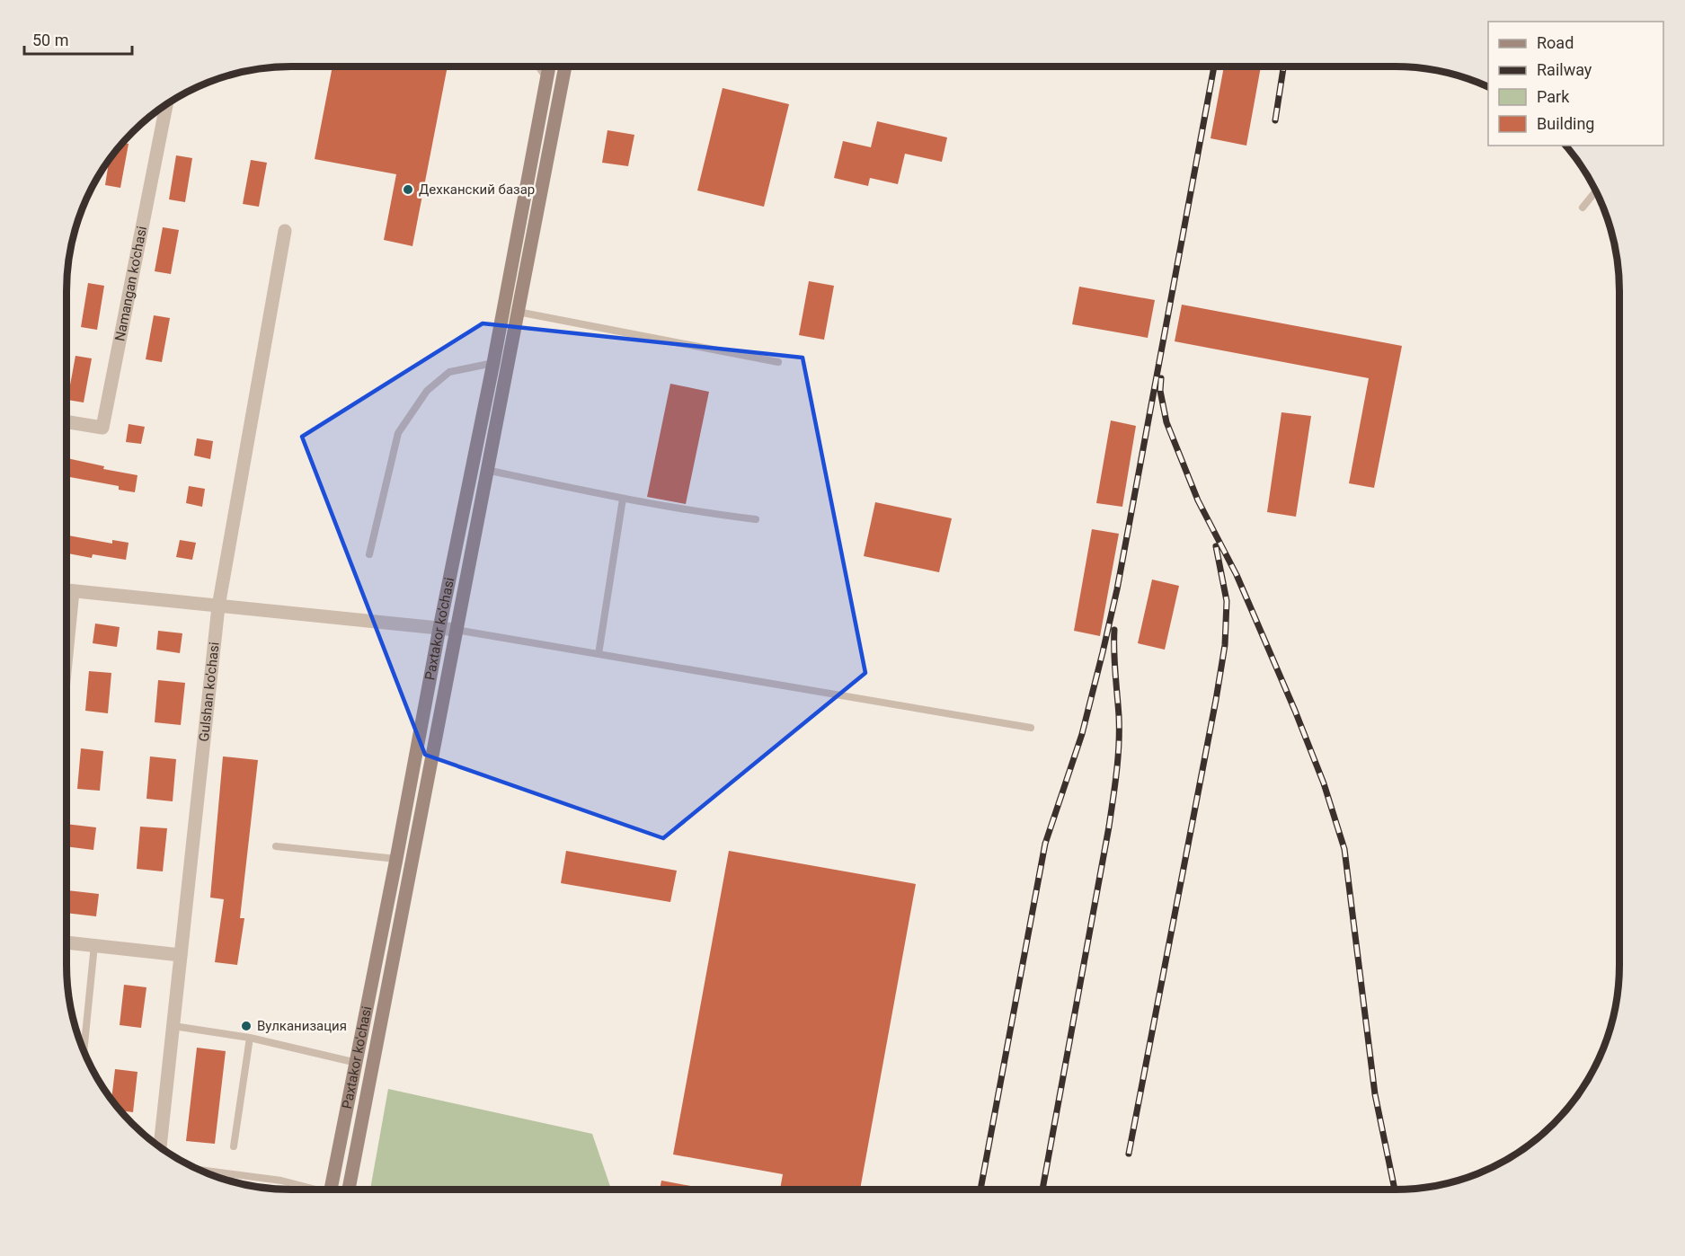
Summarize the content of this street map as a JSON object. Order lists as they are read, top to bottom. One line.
{"streets":{"main road":["Paxtakor ko'chasi"],"street":["Namangan ko'chasi","Gulshan ko'chasi"]},"places":["Дехканский базар","Вулканизация"],"legend":["Road","Railway","Park","Building"],"scale_bar":"50 m"}
